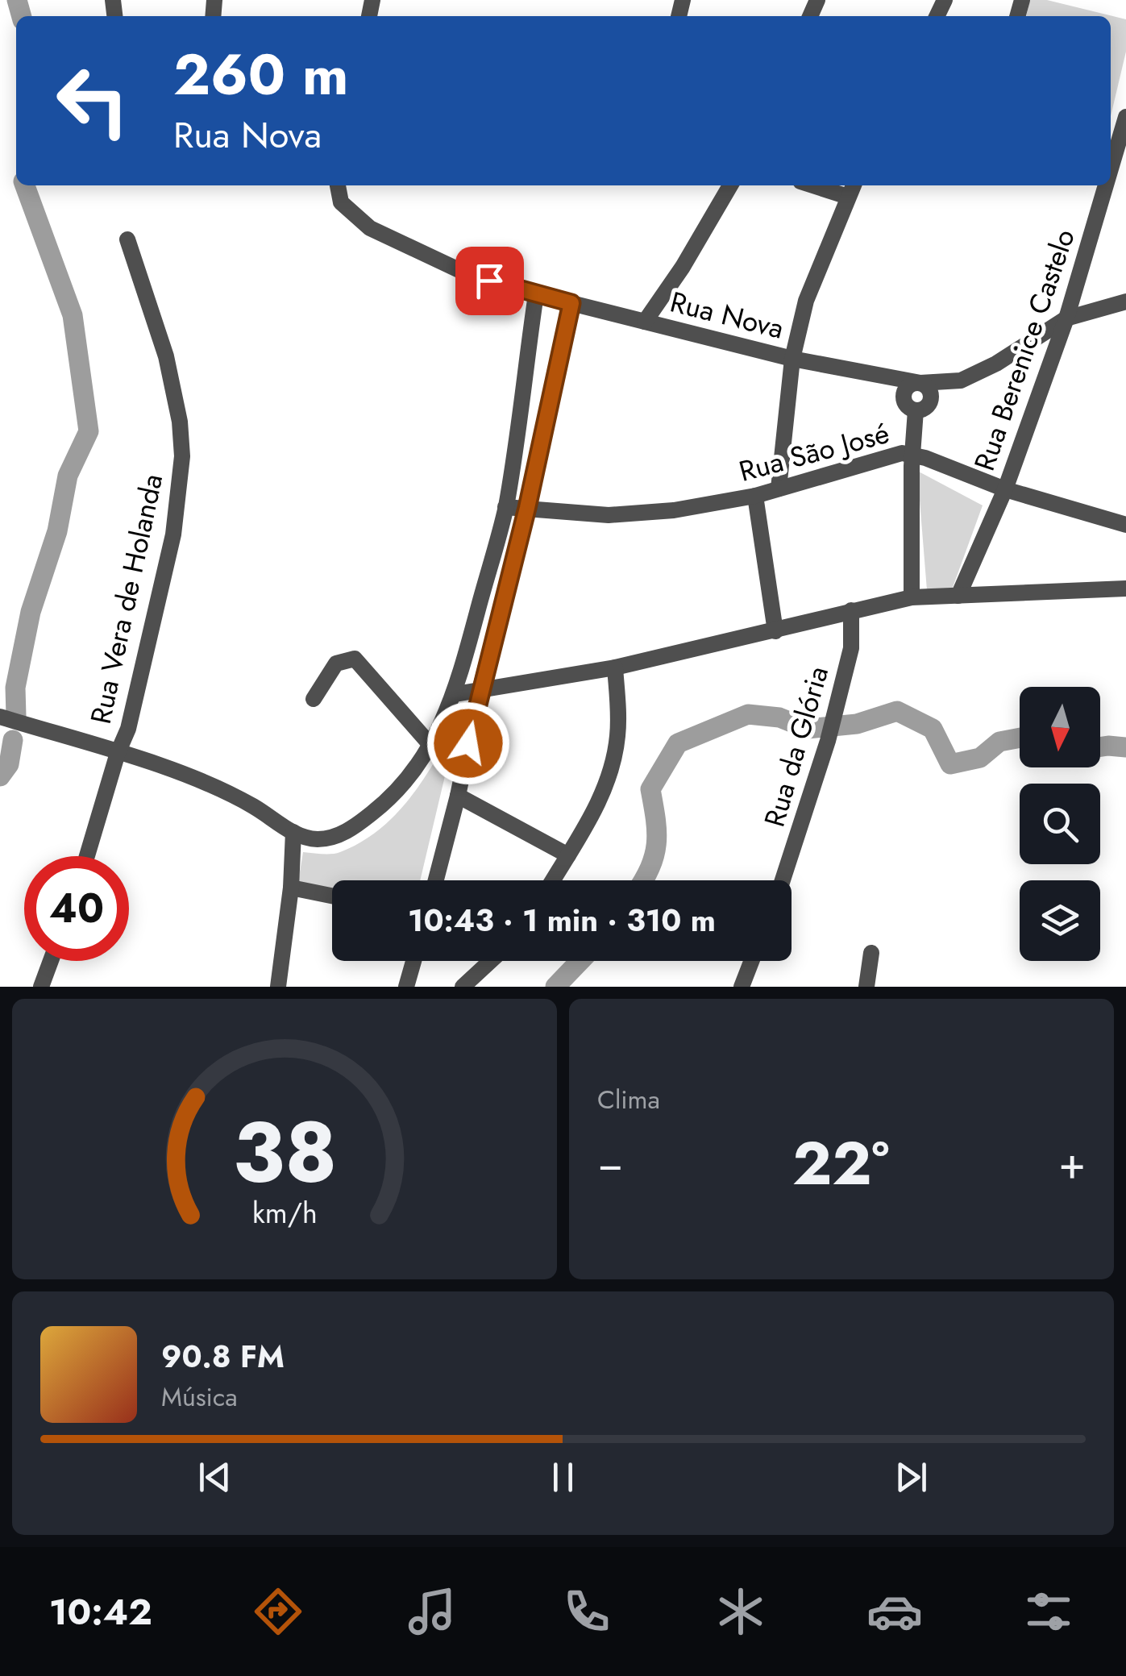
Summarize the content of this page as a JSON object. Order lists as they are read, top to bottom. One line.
{"streets":{"street":["Rua Nova","Rua Berenice Castelo","Rua São José","Rua Vera de Holanda","Rua da Glória"]},"crossings":[["Rua Nova","Rua Berenice Castelo"],["Rua Berenice Castelo","Rua São José"]],"north":"bottom","page":{"turn":["260 m","Rua Nova"],"limit":"40","trip":"10:43 · 1 min · 310 m","tile":"Clima","heat":["−","22°","+"],"song":["90.8 FM","Música"],"tabs":"10:42","gauge":["38","km/h"]}}
